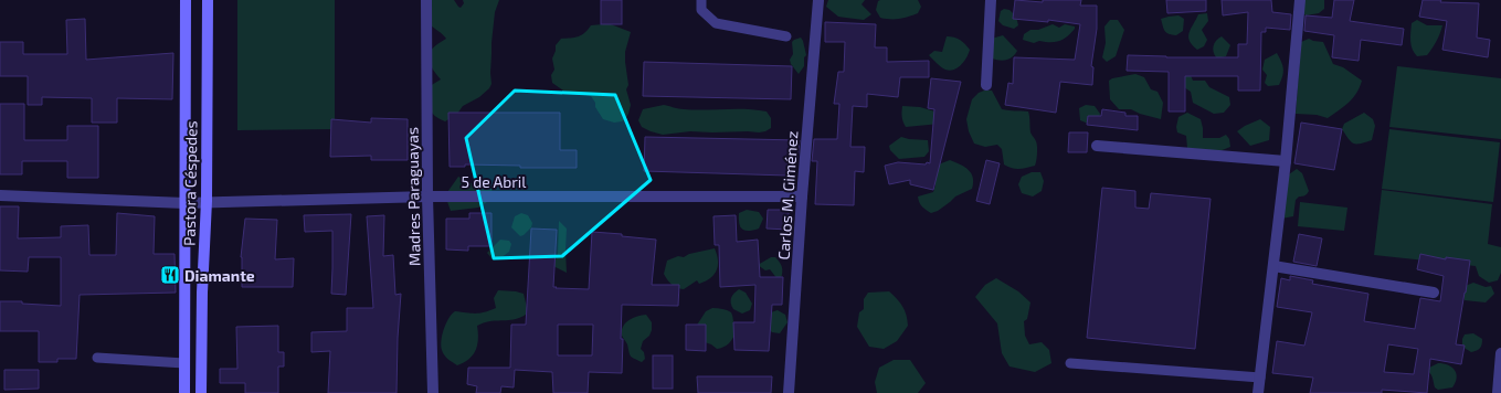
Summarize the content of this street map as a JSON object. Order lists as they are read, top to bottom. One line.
{"streets":{"main road":["Pastora Céspedes"],"street":["5 de Abril","Carlos M. Giménez","Madres Paraguayas"]},"crossings":[["5 de Abril","Pastora Céspedes"],["5 de Abril","Carlos M. Giménez"],["5 de Abril","Madres Paraguayas"]],"places":{"restaurant":["Diamante"]}}
